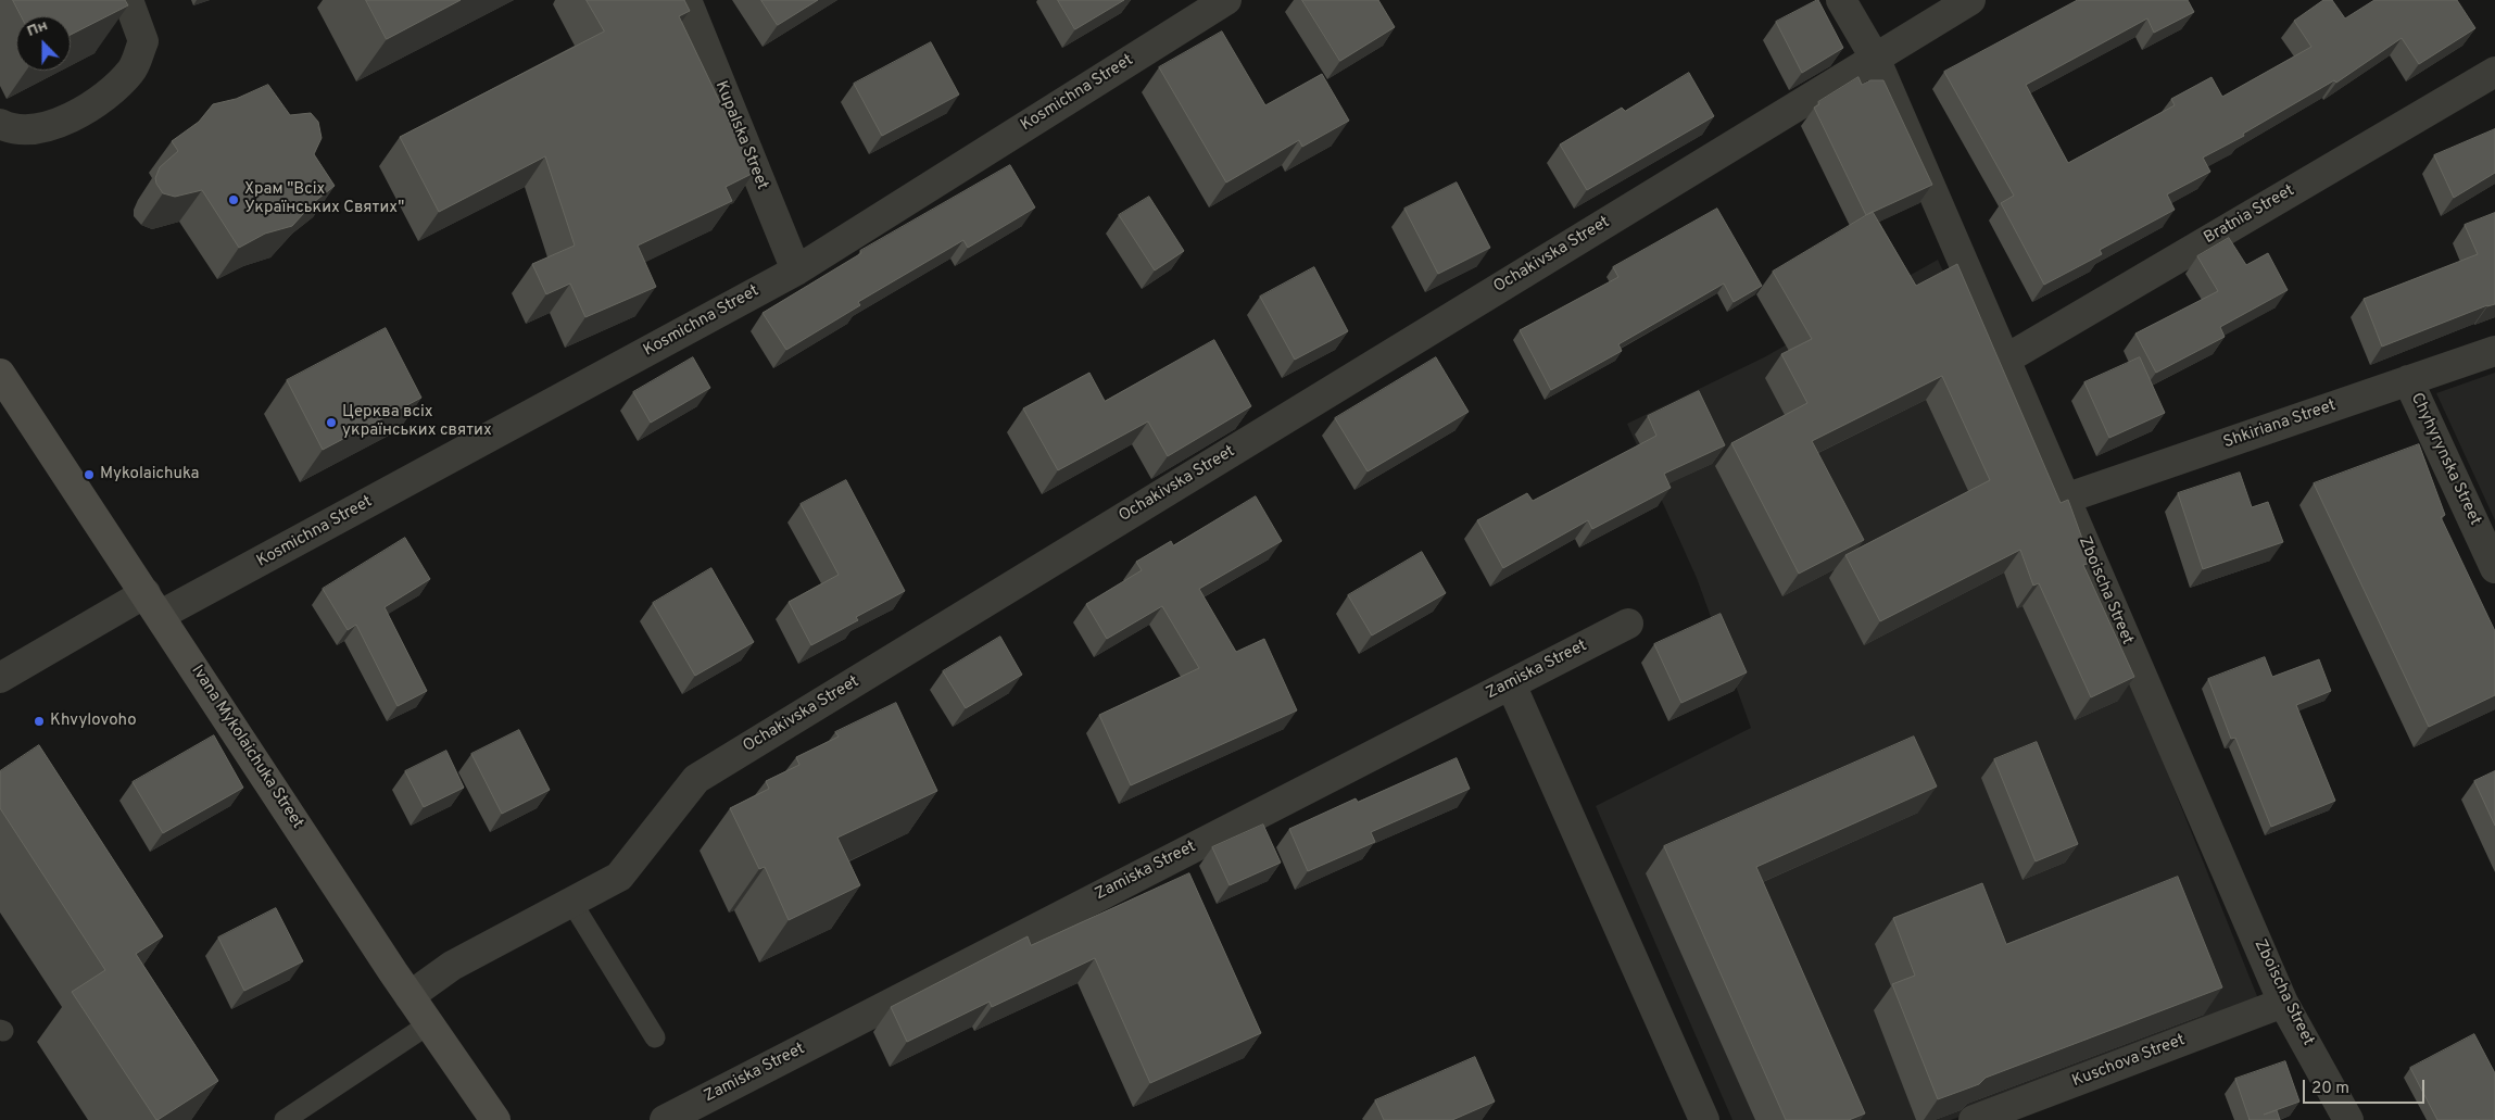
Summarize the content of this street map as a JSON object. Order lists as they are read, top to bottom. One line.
{"streets":{"main road":["Ivana Mykolaichuka Street"],"street":["Kosmichna Street","Kupalska Street","Bratnia Street","Ochakivska Street","Shkiriana Street","Chyhyrynska Street","Zboischa Street","Zamiska Street","Kuschova Street"]},"crossings":[["Kosmichna Street","Kupalska Street"],["Kosmichna Street","Ivana Mykolaichuka Street"],["Bratnia Street","Zboischa Street"],["Ochakivska Street","Zboischa Street"],["Ochakivska Street","Ivana Mykolaichuka Street"],["Shkiriana Street","Chyhyrynska Street"],["Shkiriana Street","Zboischa Street"],["Zboischa Street","Kuschova Street"]],"places":["Храм \"Всіх Українських Святих\"","Церква всіх українських святих","Mykolaichuka","Khvylovoho"],"scale_bar":"20 m","north":"top"}
